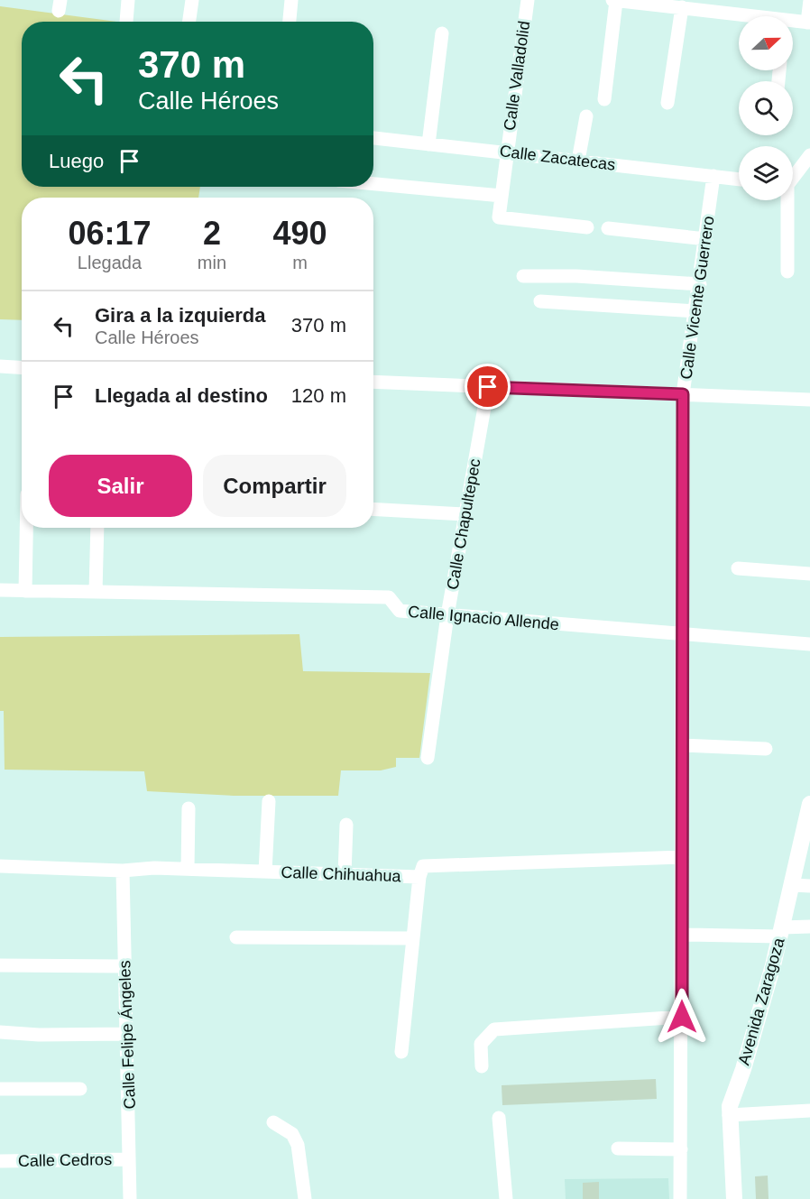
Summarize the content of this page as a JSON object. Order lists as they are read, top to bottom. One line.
{"streets":{"main road":["Avenida Zaragoza"],"street":["Calle Valladolid","Calle Zacatecas","Calle Vicente Guerrero","Calle Chapultepec","Calle Ignacio Allende","Calle Chihuahua","Calle Felipe Ángeles","Calle Cedros"]},"crossings":[["Calle Valladolid","Calle Zacatecas"],["Calle Zacatecas","Calle Vicente Guerrero"],["Calle Vicente Guerrero","Calle Ignacio Allende"],["Calle Vicente Guerrero","Calle Chihuahua"],["Calle Chapultepec","Calle Ignacio Allende"],["Calle Chihuahua","Calle Felipe Ángeles"],["Calle Felipe Ángeles","Calle Cedros"]],"north":"right","page":{"turn":["370 m","Calle Héroes"],"then":"Luego","eta":["06:17","Llegada","2","min","490","m"],"list":[{"name":"Gira a la izquierda","note":"Calle Héroes","value":"370 m"},{"name":"Llegada al destino","value":"120 m"}],"buttons":["Salir","Compartir"]}}
